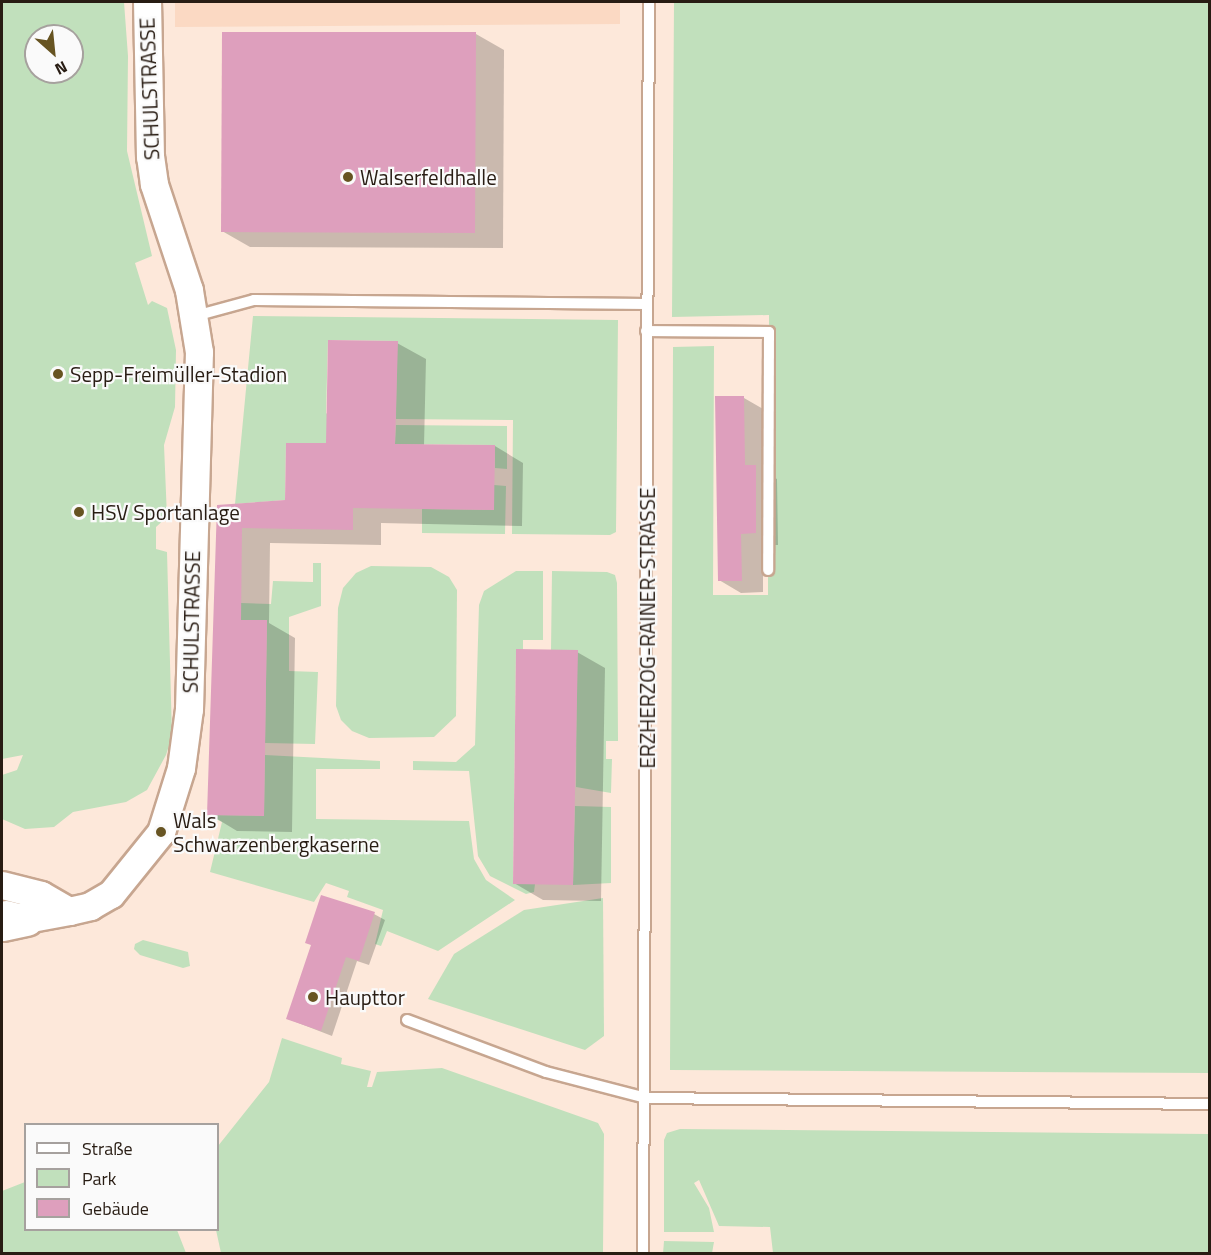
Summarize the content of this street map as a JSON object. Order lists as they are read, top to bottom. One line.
{"streets":{"street":["SCHULSTRASSE"],"lane":["ERZHERZOG-RAINER-STRASSE"]},"places":["Walserfeldhalle","Sepp-Freimüller-Stadion","HSV Sportanlage","Wals Schwarzenbergkaserne","Haupttor"],"legend":["Straße","Park","Gebäude"],"north":"bottom right"}
